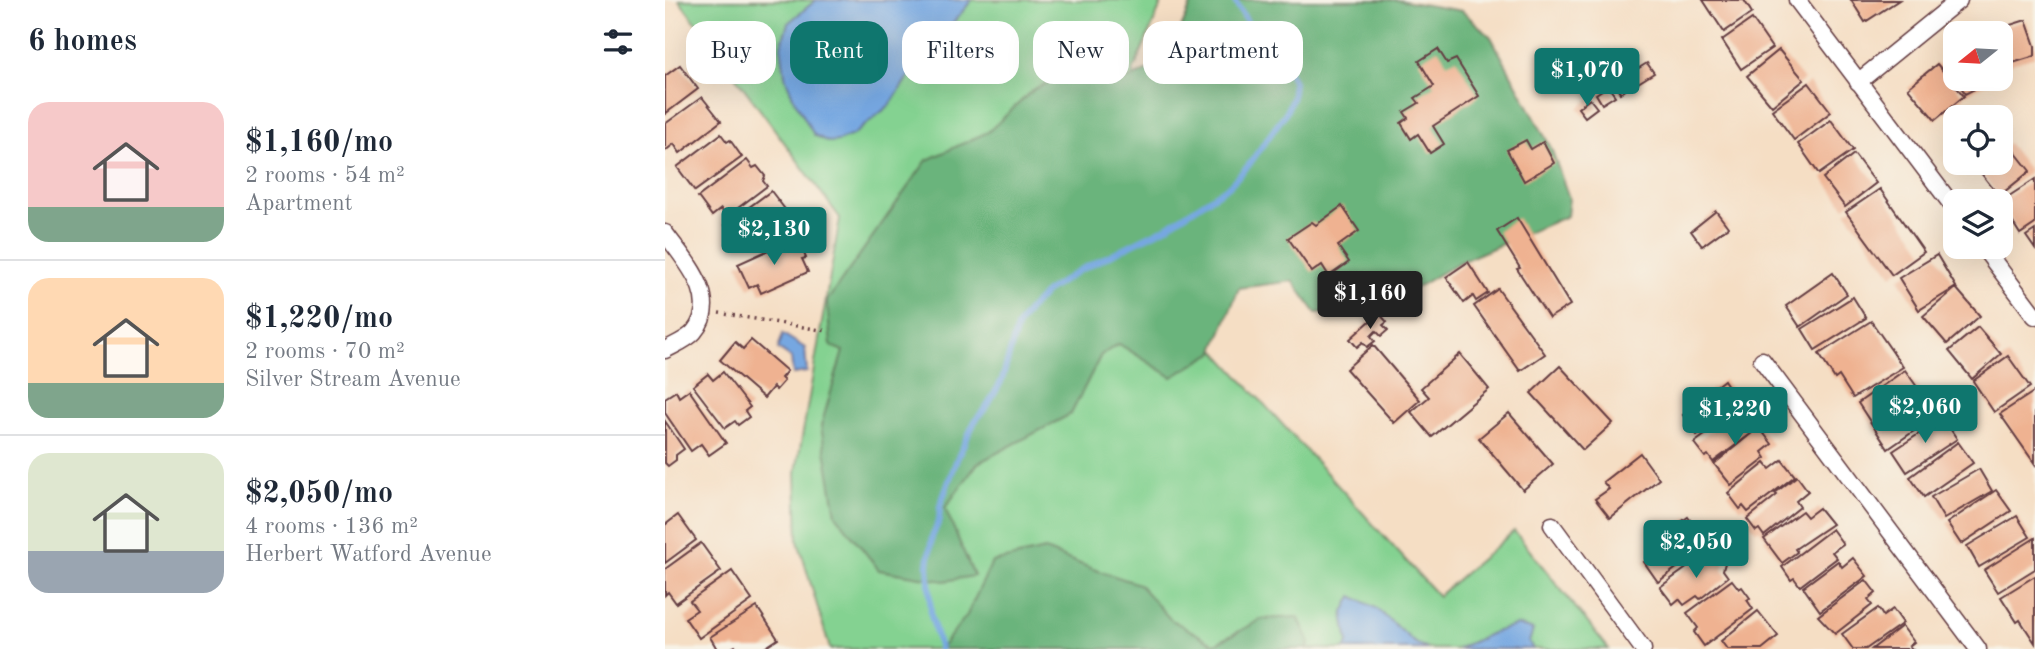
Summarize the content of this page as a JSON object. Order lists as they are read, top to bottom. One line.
{"north":"left","page":{"heading":"6 homes","chip":["Buy","Rent","Filters","New","Apartment"],"price":["$1,070","$2,130","$1,160","$2,060","$1,220","$2,050"],"list":[{"name":"$1,160/mo","note":"2 rooms · 54 m² · Apartment"},{"name":"$1,220/mo","note":"2 rooms · 70 m² · Silver Stream Avenue"},{"name":"$2,050/mo","note":"4 rooms · 136 m² · Herbert Watford Avenue"}]}}
